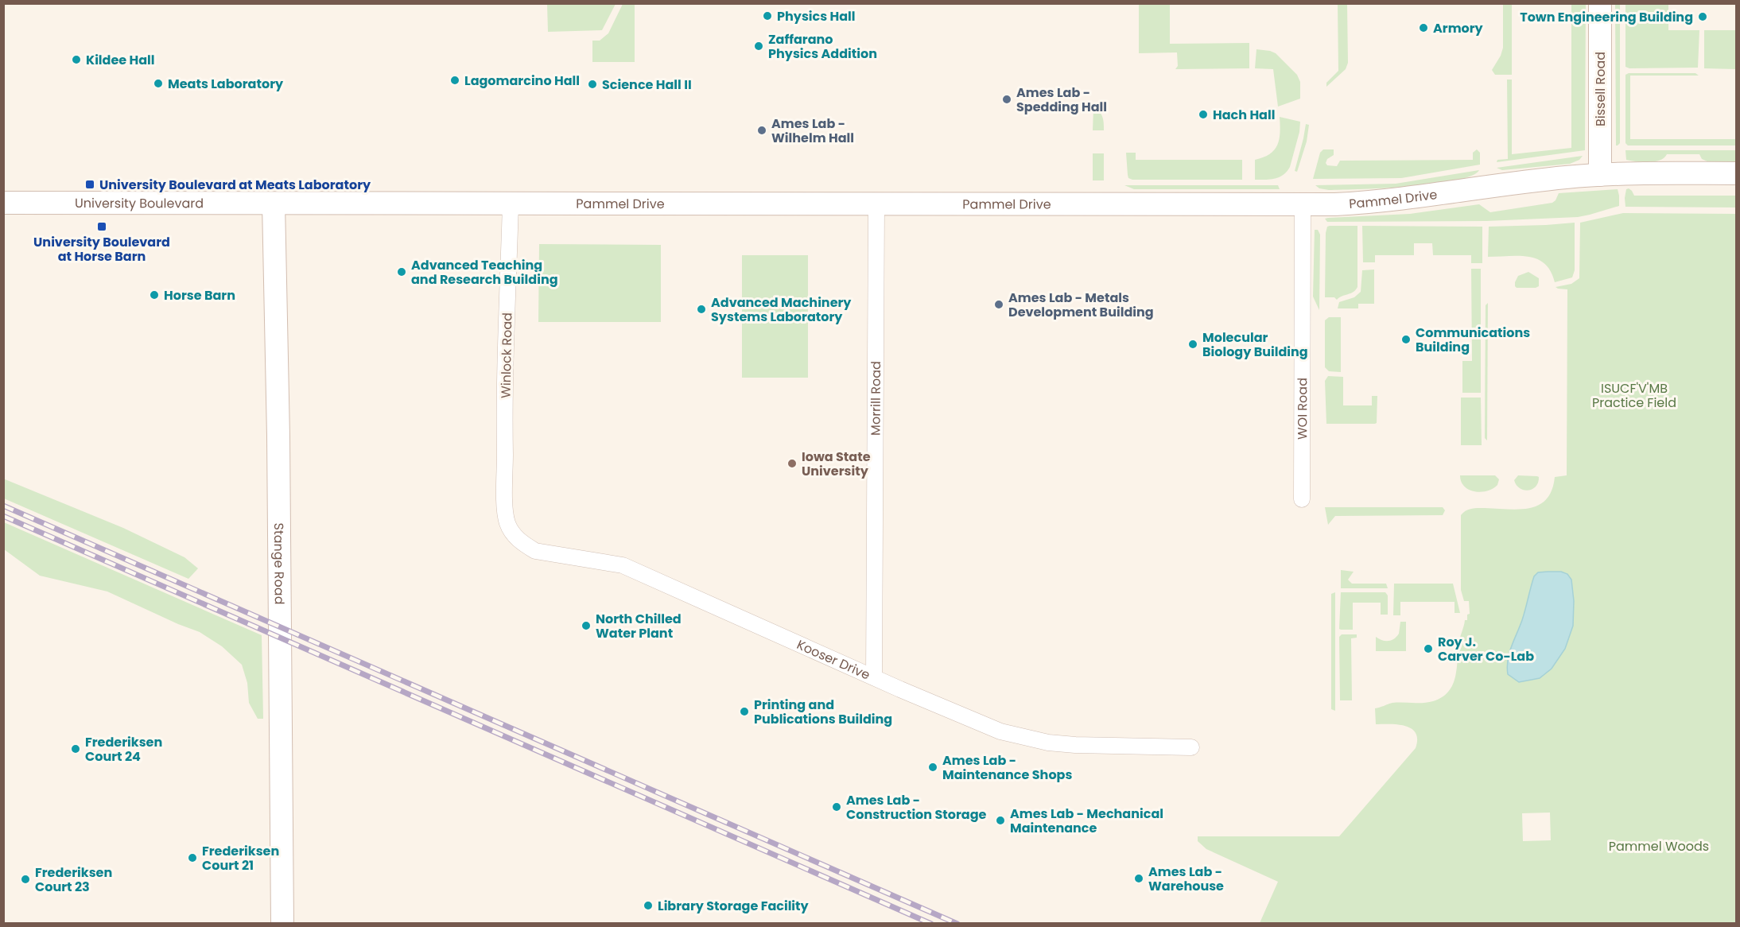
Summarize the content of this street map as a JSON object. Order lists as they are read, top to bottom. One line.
{"streets":{"street":["Bissell Road","Pammel Drive","University Boulevard","Winlock Road","Morrill Road","WOI Road","Stange Road","Kooser Drive"]},"crossings":[["Bissell Road","Pammel Drive"],["Pammel Drive","University Boulevard"],["Pammel Drive","Winlock Road"],["Pammel Drive","Morrill Road"],["Pammel Drive","WOI Road"],["Pammel Drive","Stange Road"],["University Boulevard","Stange Road"],["Winlock Road","Kooser Drive"],["Morrill Road","Kooser Drive"]],"parks":["ISUCF'V'MB Practice Field","Pammel Woods"],"places":{"other":["Physics Hall","Town Engineering Building","Armory","Zaffarano Physics Addition","Kildee Hall","Lagomarcino Hall","Meats Laboratory","Science Hall II","Ames Lab - Spedding Hall","Hach Hall","Ames Lab - Wilhelm Hall","Advanced Teaching and Research Building","Horse Barn","Ames Lab - Metals Development Building","Advanced Machinery Systems Laboratory","Communications Building","Molecular Biology Building","Iowa State University","North Chilled Water Plant","Roy J. Carver Co-Lab","Printing and Publications Building","Frederiksen Court 24","Ames Lab - Maintenance Shops","Ames Lab - Construction Storage","Ames Lab - Mechanical Maintenance","Frederiksen Court 21","Ames Lab - Warehouse","Frederiksen Court 23","Library Storage Facility"],"transit":["University Boulevard at Meats Laboratory","University Boulevard at Horse Barn"]}}
